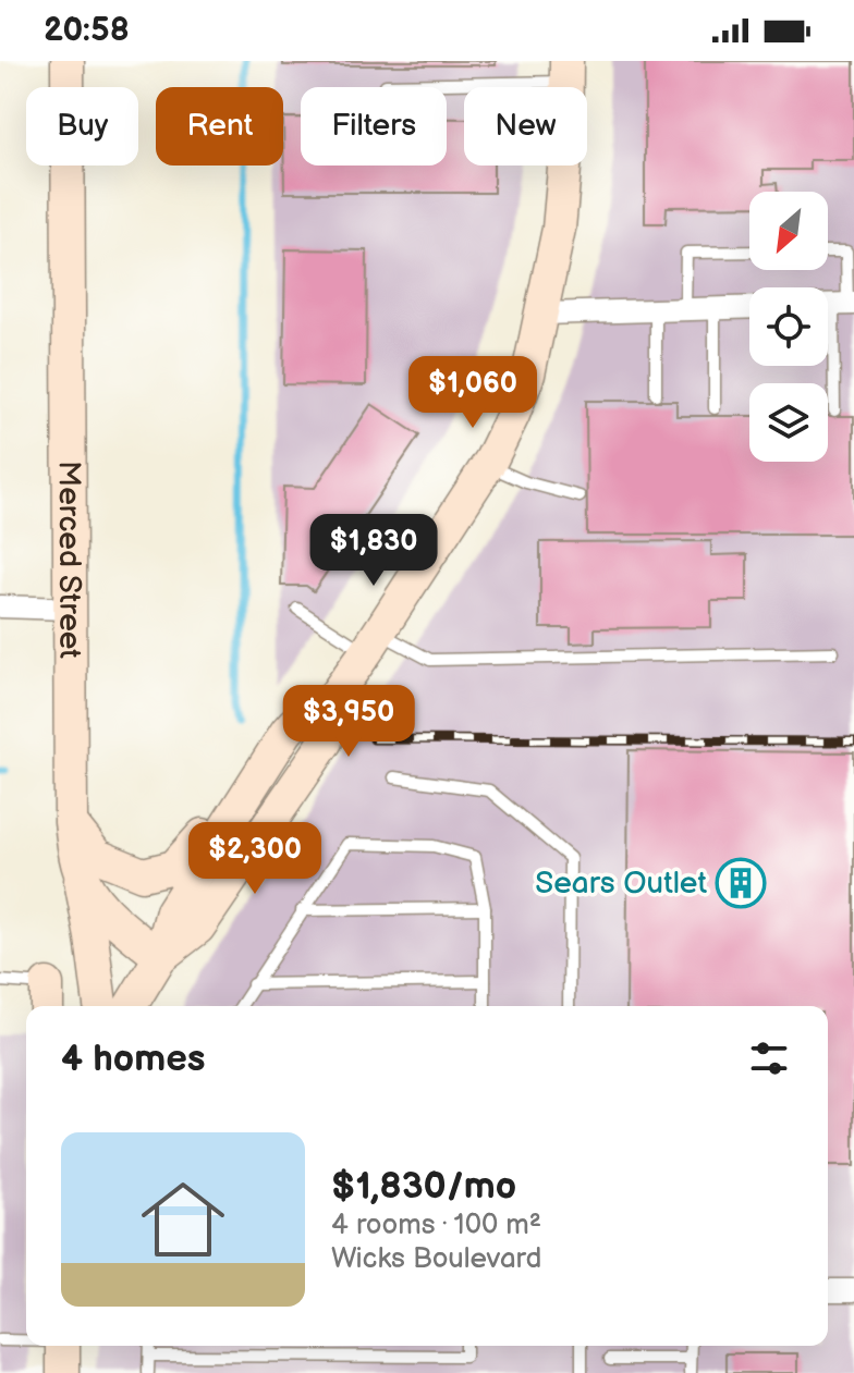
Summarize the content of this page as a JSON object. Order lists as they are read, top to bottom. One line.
{"streets":{"street":["Merced Street"]},"places":{"building":["Sears Outlet"]},"north":"bottom left","page":{"status":"20:58","chip":["Buy","Rent","Filters","New"],"price":["$1,060","$1,830","$3,950","$2,300"],"heading":"4 homes","list":[{"name":"$1,830/mo","note":"4 rooms · 100 m² · Wicks Boulevard"}]}}
